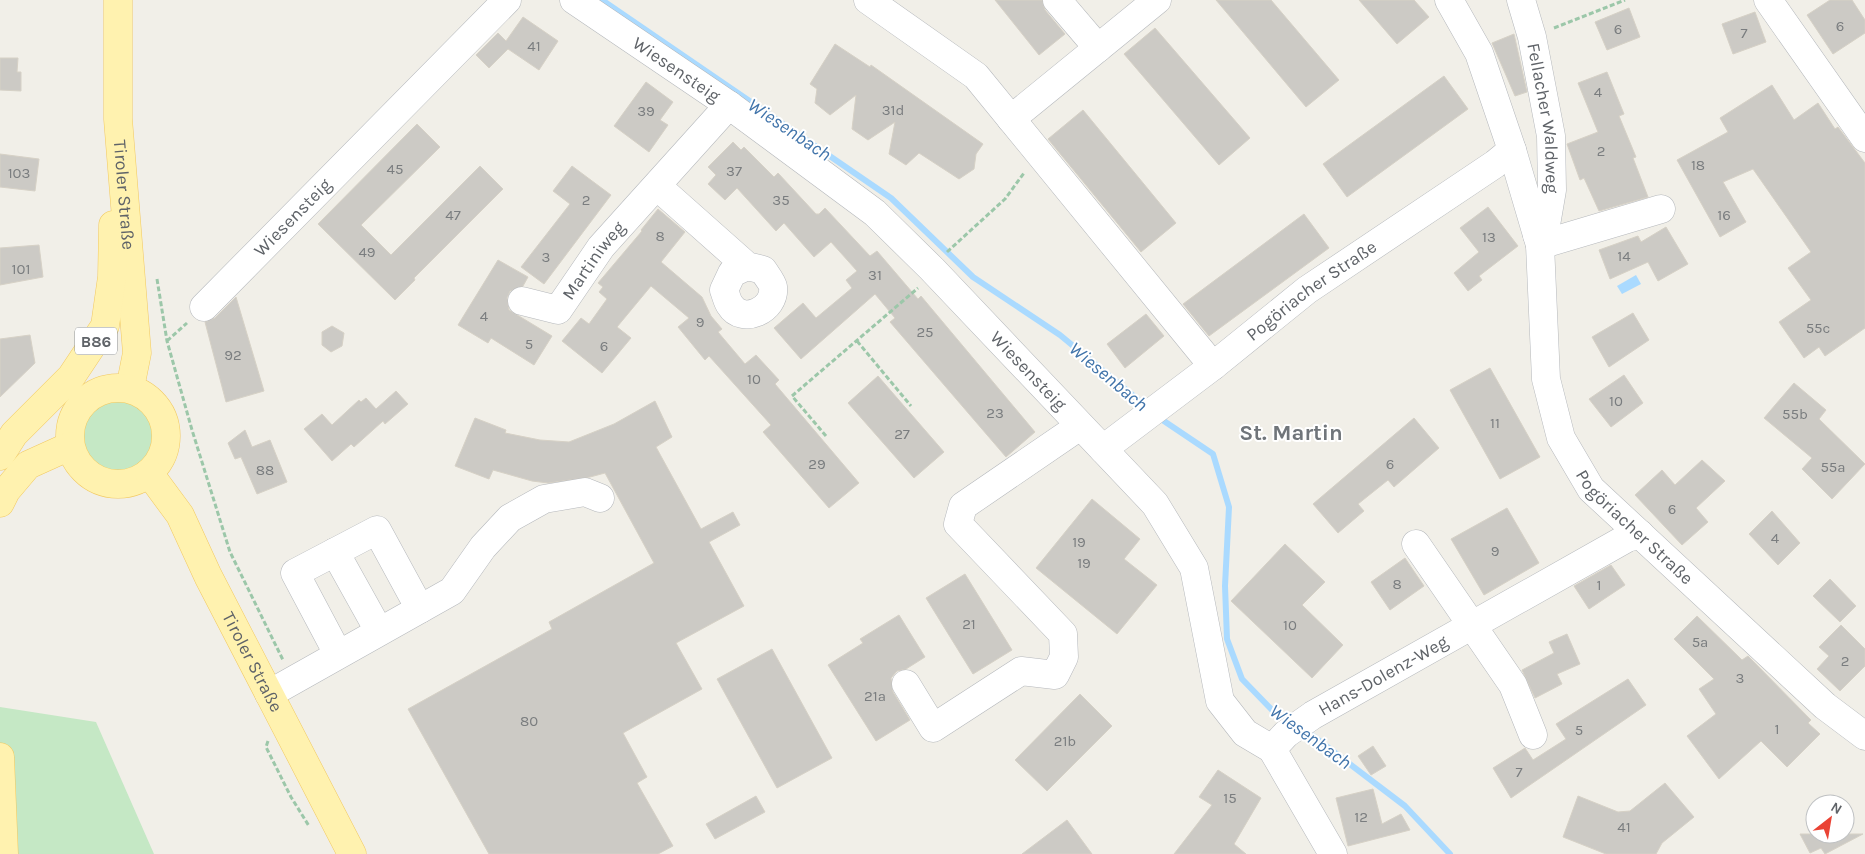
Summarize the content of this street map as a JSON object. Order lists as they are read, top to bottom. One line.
{"streets":{"main road":["Tiroler Straße","B86"],"street":["Wiesensteig","Fellacher Waldweg","Martiniweg","Pogöriacher Straße","Hans-Dolenz-Weg"]},"crossings":[["Wiesensteig","Martiniweg"],["Wiesensteig","Pogöriacher Straße"],["Wiesensteig","Hans-Dolenz-Weg"],["Fellacher Waldweg","Pogöriacher Straße"],["Tiroler Straße","B86"],["Pogöriacher Straße","Hans-Dolenz-Weg"]],"districts":["St. Martin"],"water":["Wiesenbach"],"house_numbers":["6","6","7","41","4","31d","39","2","18","45","37","103","2","35","47","16","8","13","49","14","3","101","31","4","9","55c","25","5","6","92","10","10","23","55b","11","27","29","6","55a","88","6","4","19","9","19","8","1","21","10","5a","2","3","21a","80","1","5","21b","7","15","12","41"],"north":"top right"}
